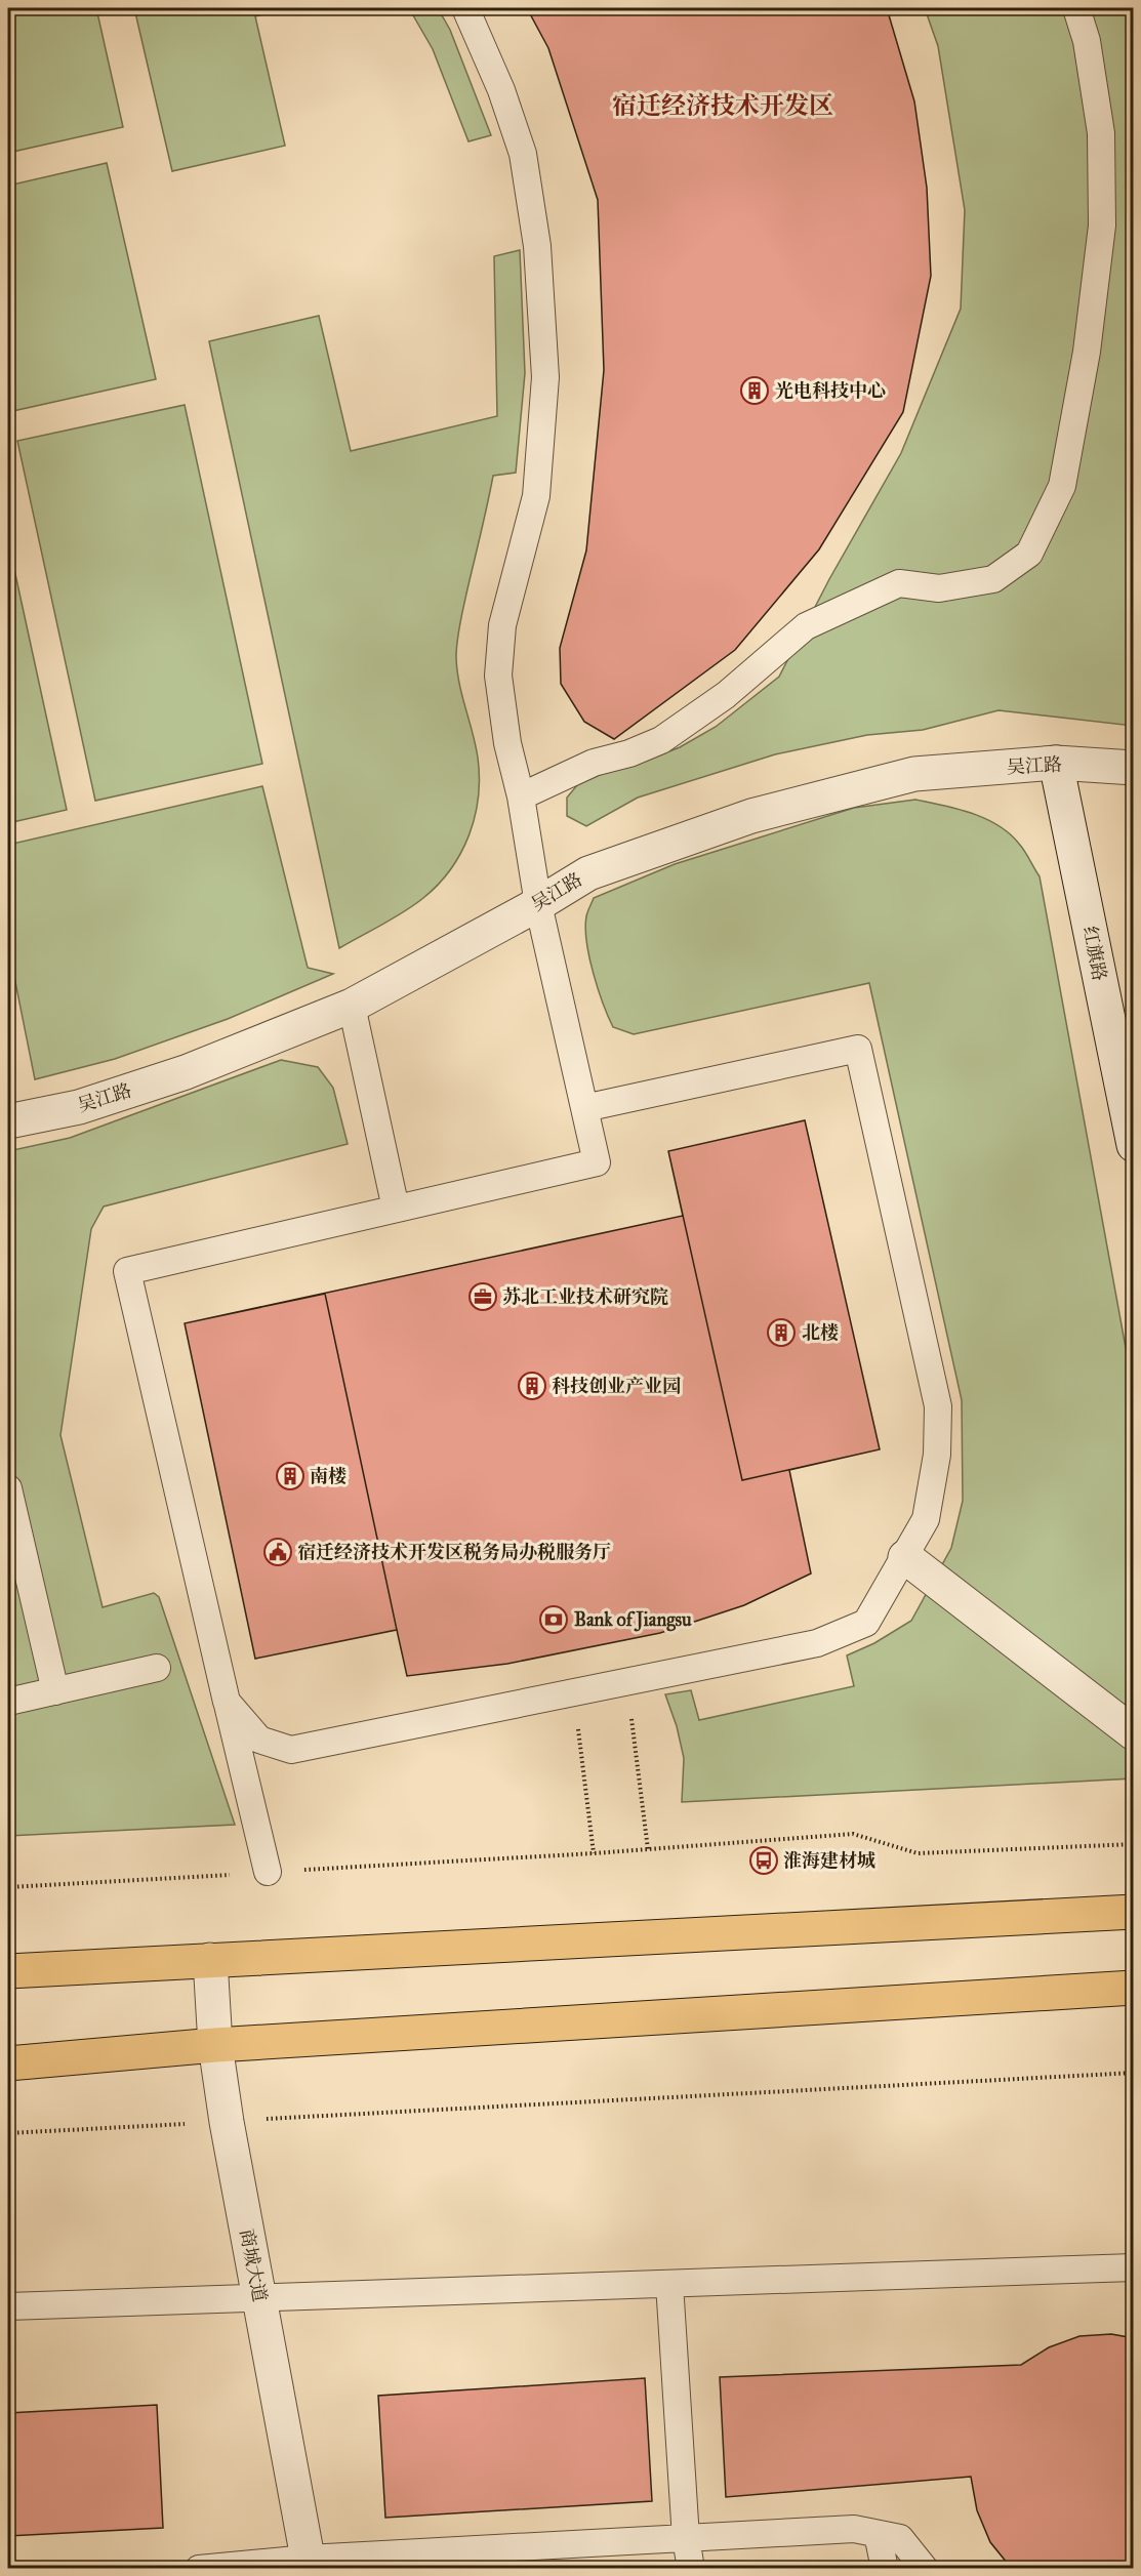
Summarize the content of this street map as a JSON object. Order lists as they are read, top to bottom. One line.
{"streets":{"street":["吴江路","红旗路","商城大道"]},"crossings":[["吴江路","红旗路"]],"districts":["宿迁经济技术开发区"],"places":{"building":["光电科技中心","北楼","科技创业产业园","南楼"],"office":["苏北工业技术研究院"],"public building":["宿迁经济技术开发区税务局办税服务厅"],"bank":["Bank of Jiangsu"],"bus stop":["淮海建材城"]}}
